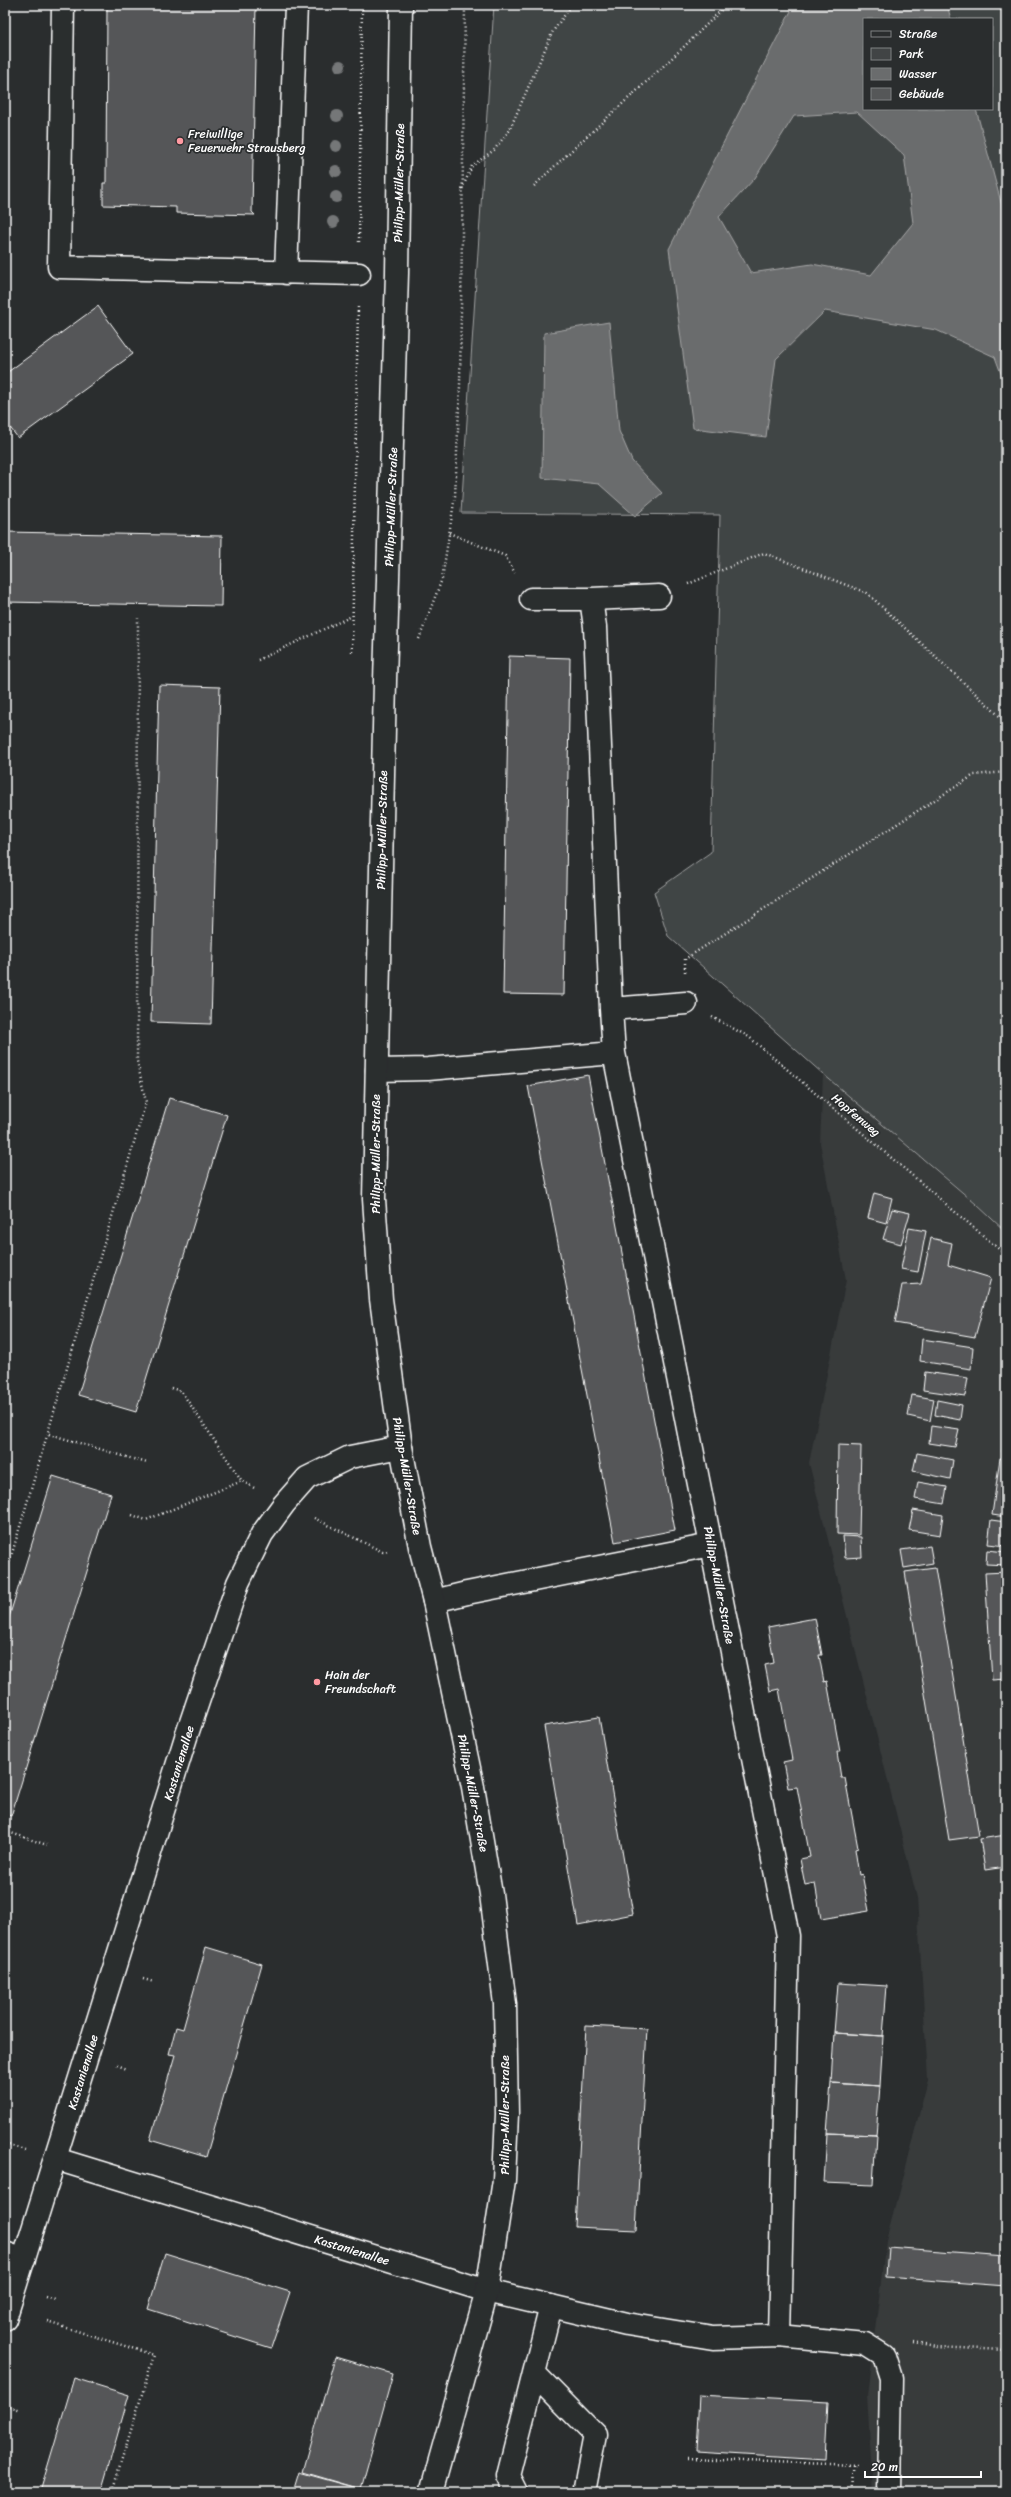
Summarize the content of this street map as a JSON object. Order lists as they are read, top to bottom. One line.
{"streets":{"main road":["Philipp-Müller-Straße","Kastanienallee"],"path":["Hopfenweg"]},"crossings":[["Philipp-Müller-Straße","Kastanienallee"]],"places":["Freiwillige Feuerwehr Strausberg","Hain der Freundschaft"],"legend":["Straße","Park","Wasser","Gebäude"],"scale_bar":"20 m"}
